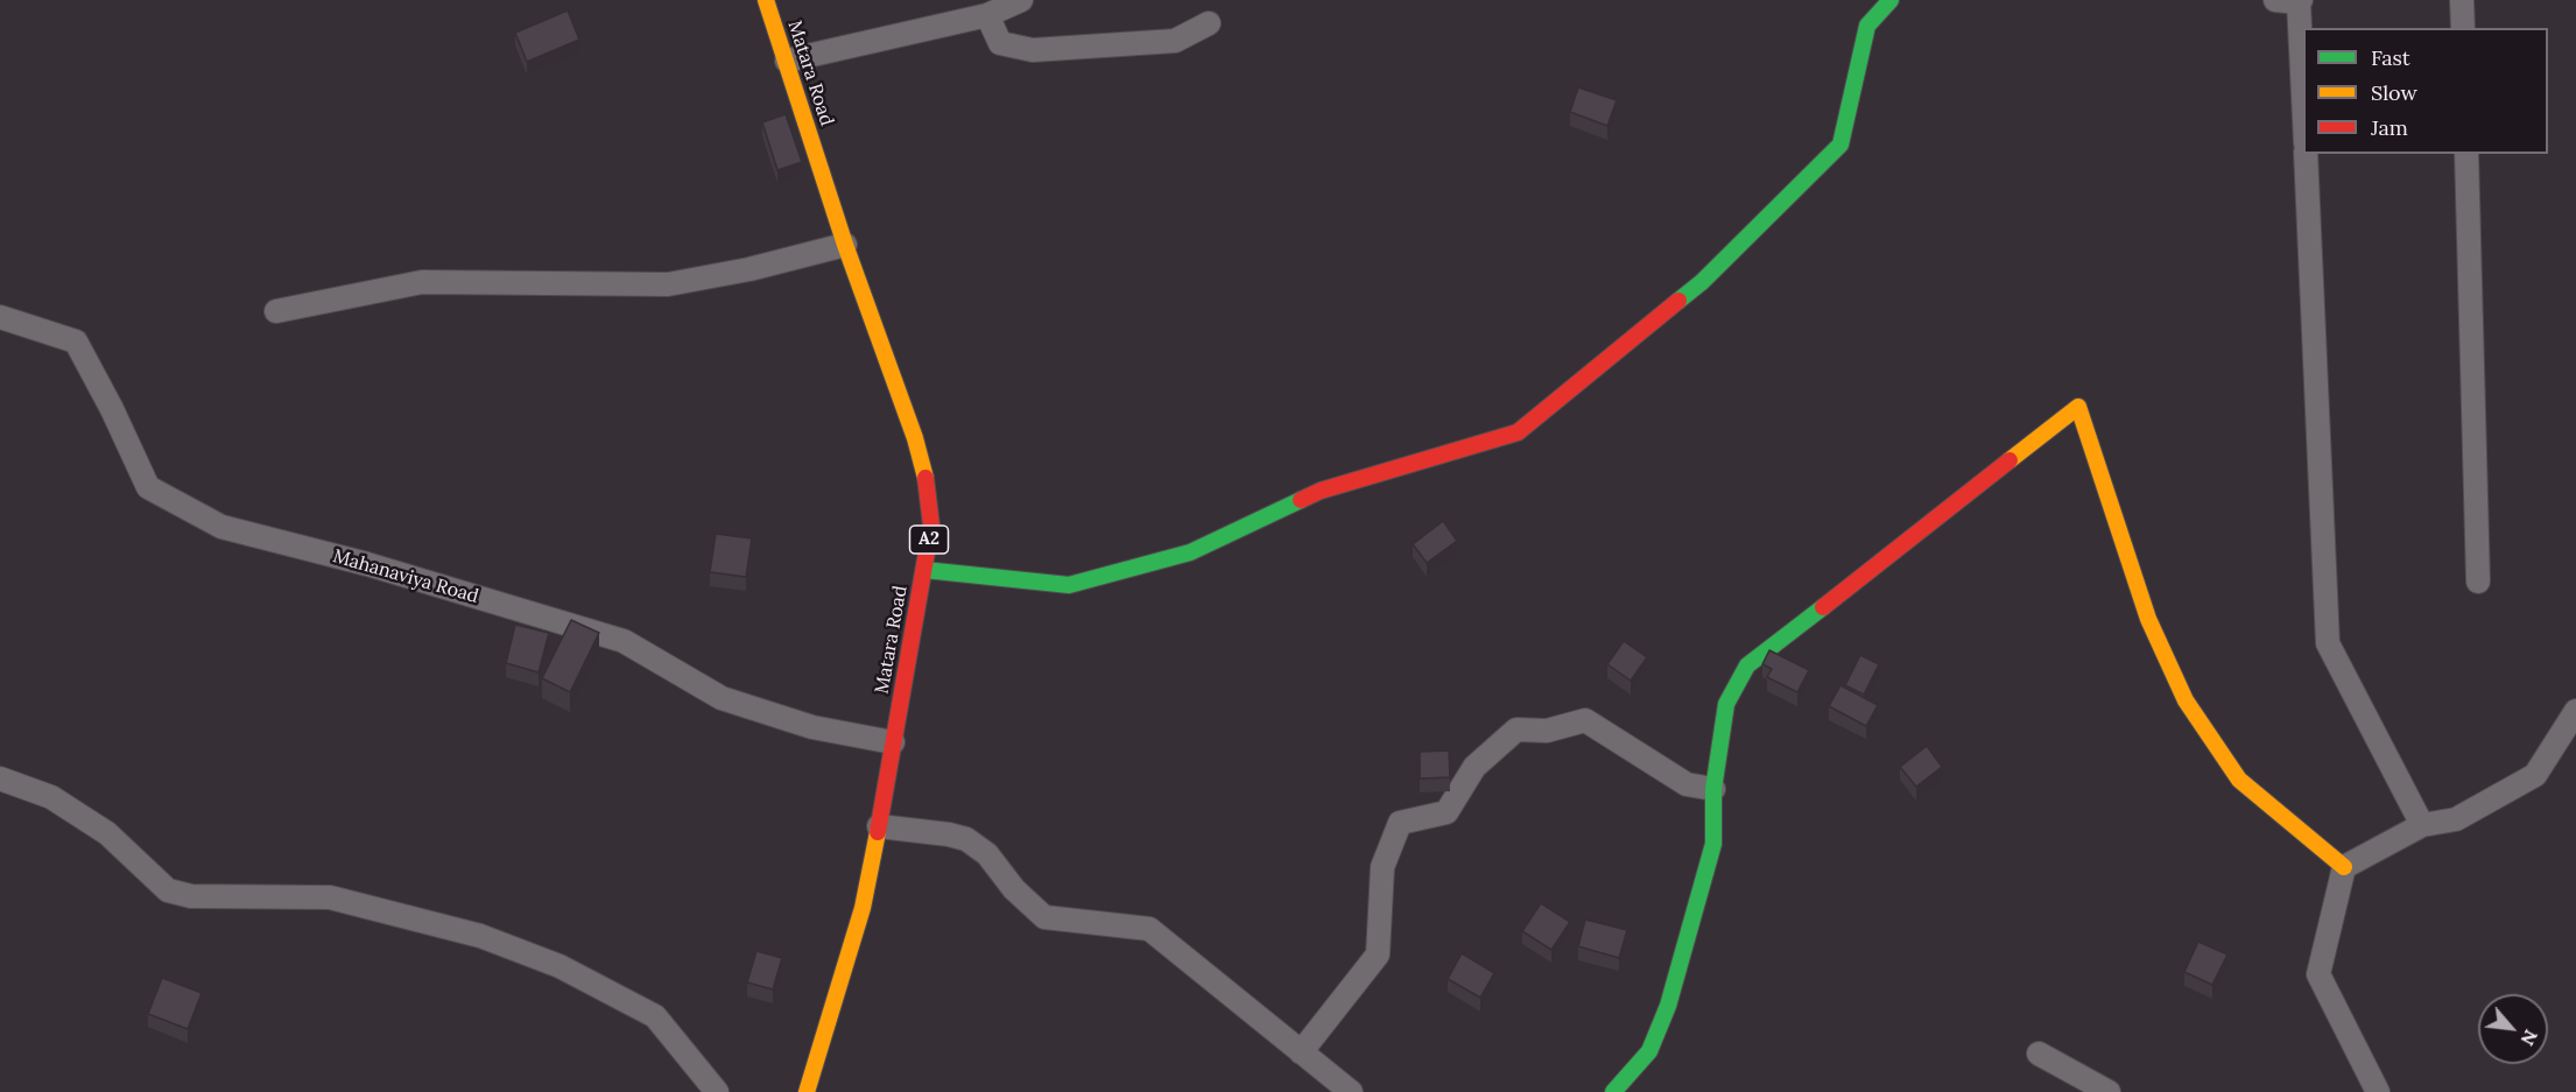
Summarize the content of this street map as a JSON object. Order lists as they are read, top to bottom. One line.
{"streets":{"main road":["Matara Road","A2"],"street":["Mahanaviya Road"]},"crossings":[["Matara Road","Mahanaviya Road"]],"legend":["Fast","Slow","Jam"],"north":"bottom right"}
